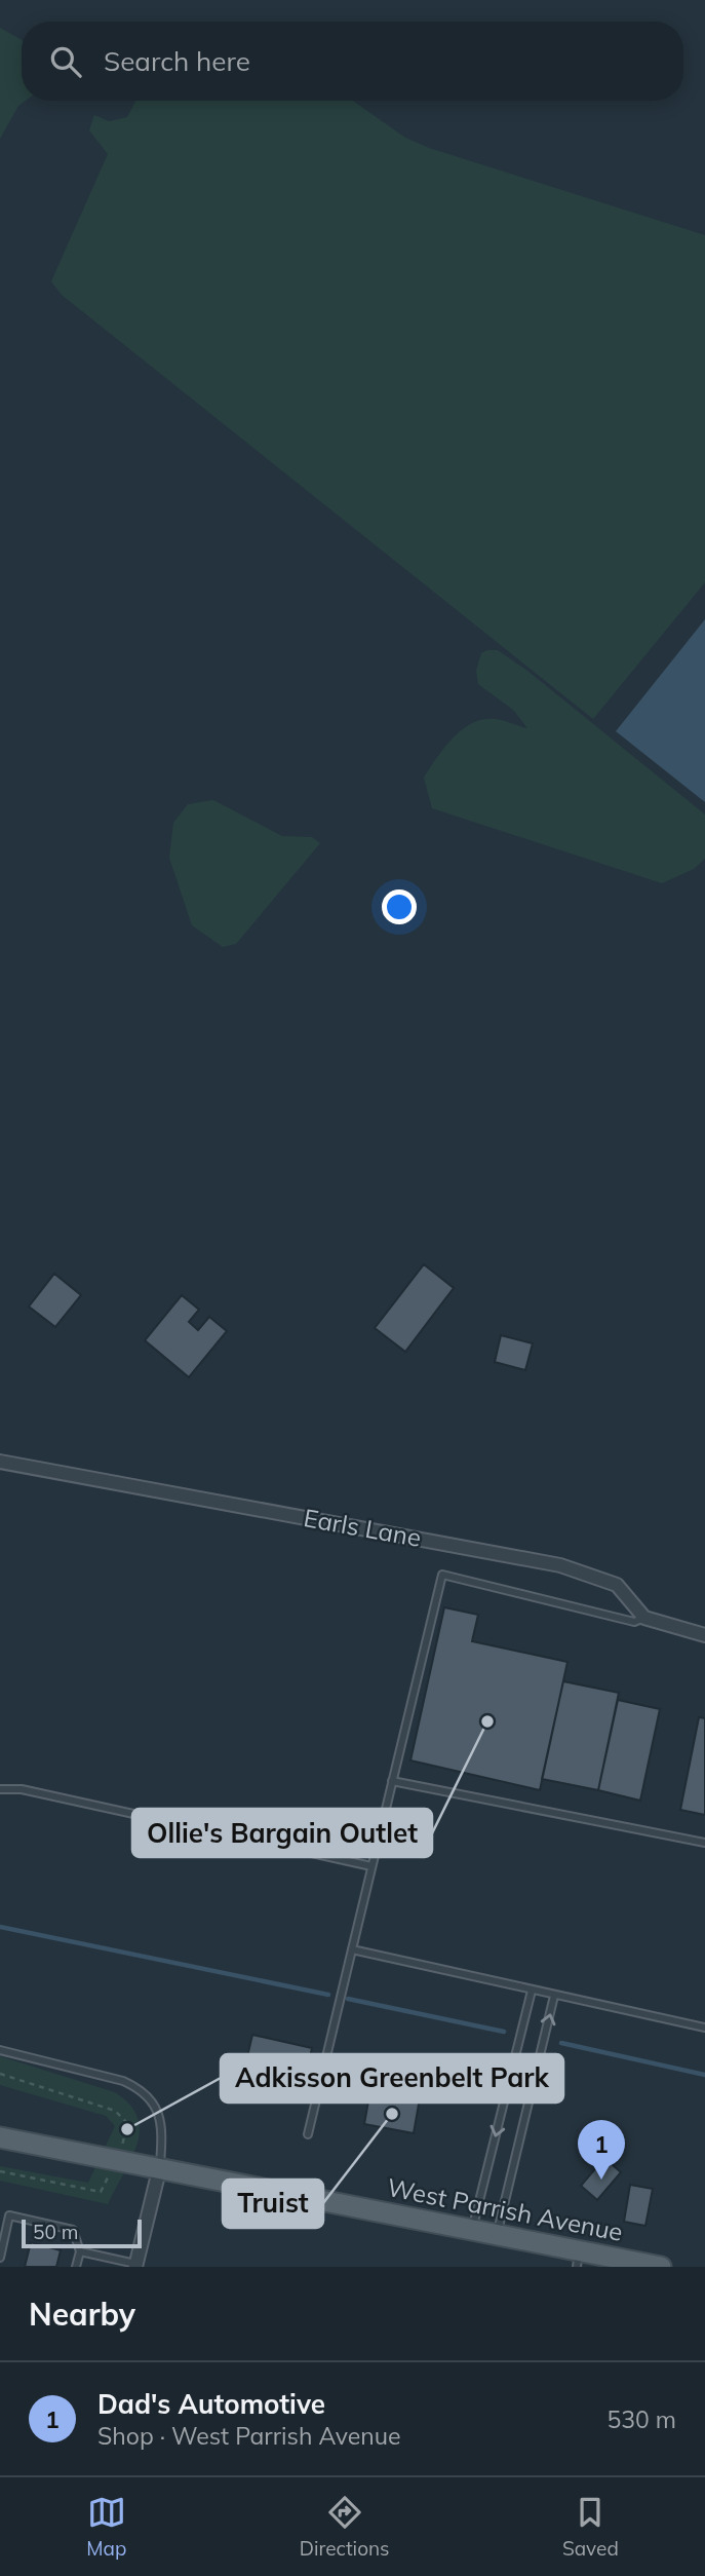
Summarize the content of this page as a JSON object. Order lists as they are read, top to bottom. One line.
{"streets":{"main road":["West Parrish Avenue"],"street":["Earls Lane"]},"places":["Ollie's Bargain Outlet","Truist","Adkisson Greenbelt Park"],"scale_bar":"50 m","page":{"search":"Search here","pins":"1","scale":"50 m","heading":"Nearby","list":[{"mark":"1","name":"Dad's Automotive","note":"Shop · West Parrish Avenue","value":"530 m"}],"nav":["Map","Directions","Saved"]}}
